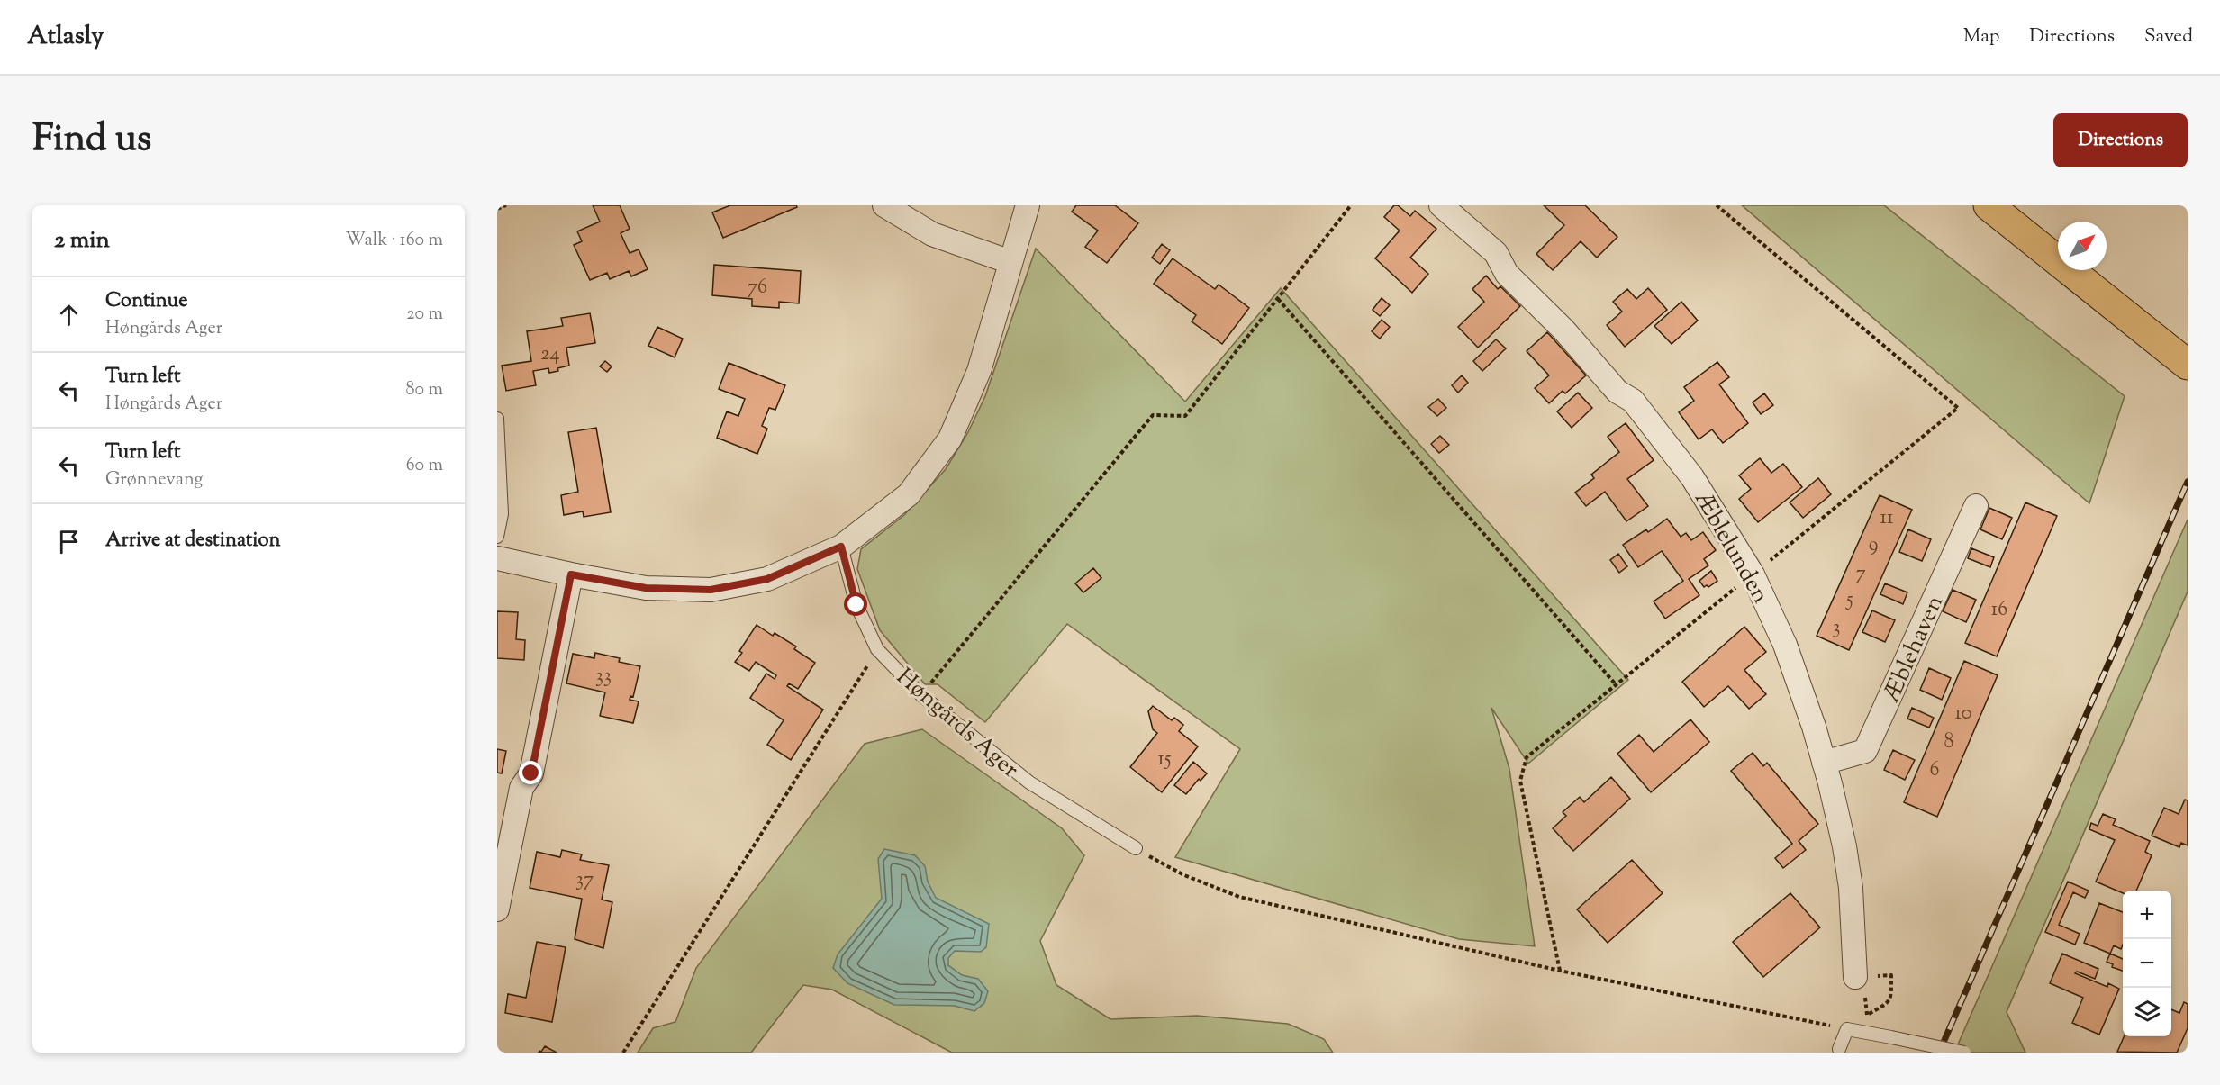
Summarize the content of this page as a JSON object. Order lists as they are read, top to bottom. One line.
{"streets":{"street":["Æblelunden","Æblehaven"],"lane":["Høngårds Ager"]},"crossings":[["Æblelunden","Æblehaven"]],"house_numbers":["76","24","11","9","7","5","16","3","33","10","8","15","6","37"],"north":"top right","page":{"header":"Atlasly","nav":["Map","Directions","Saved"],"title":"Find us","buttons":"Directions","heading":["2 min","Walk · 160 m"],"list":[["Continue","Høngårds Ager","20 m"],["Turn left","Høngårds Ager","80 m"],["Turn left","Grønnevang","60 m"],"Arrive at destination"],"map_buttons":["+","−"]}}
